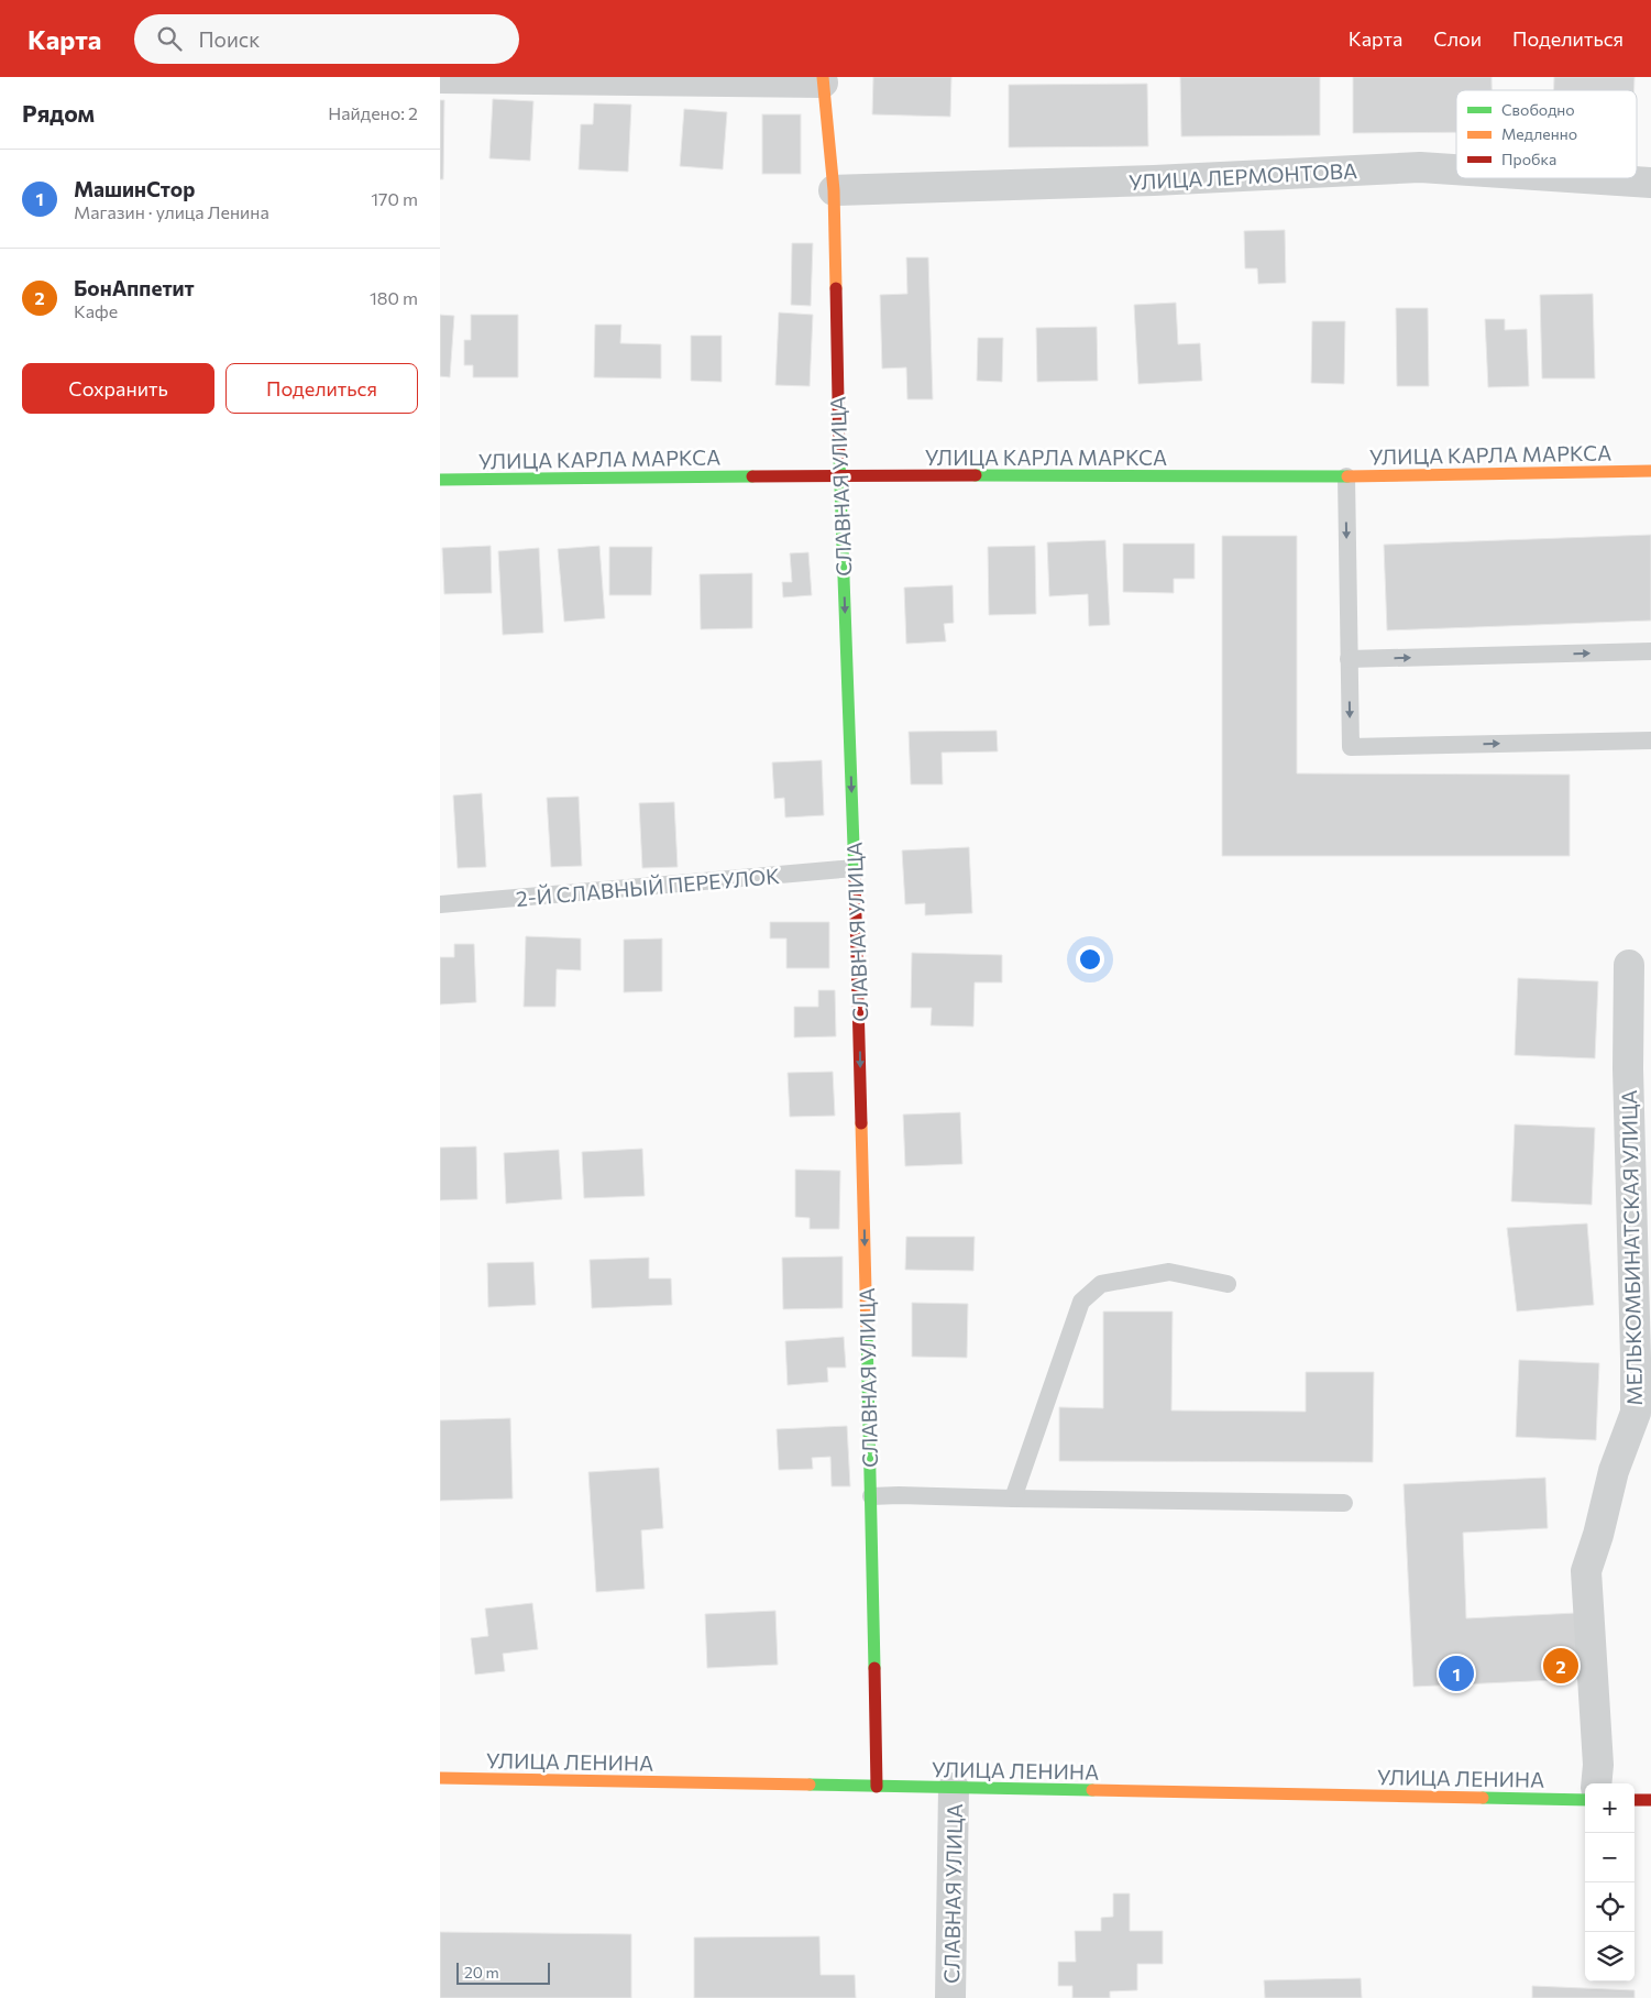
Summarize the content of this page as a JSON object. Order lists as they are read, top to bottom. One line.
{"streets":{"street":["УЛИЦА ЛЕРМОНТОВА","УЛИЦА КАРЛА МАРКСА","СЛАВНАЯ УЛИЦА","МЕЛЬКОМБИНАТСКАЯ УЛИЦА","УЛИЦА ЛЕНИНА"],"lane":["2-Й СЛАВНЫЙ ПЕРЕУЛОК"]},"crossings":[["УЛИЦА ЛЕРМОНТОВА","СЛАВНАЯ УЛИЦА"],["УЛИЦА КАРЛА МАРКСА","СЛАВНАЯ УЛИЦА"],["СЛАВНАЯ УЛИЦА","2-Й СЛАВНЫЙ ПЕРЕУЛОК"],["СЛАВНАЯ УЛИЦА","УЛИЦА ЛЕНИНА"]],"one_way":["СЛАВНАЯ УЛИЦА"],"legend":["Свободно","Медленно","Пробка"],"scale_bar":"20 m","page":{"header":"Карта","search":"Поиск","nav":["Карта","Слои","Поделиться"],"heading":["Рядом","Найдено: 2"],"list":[{"mark":"1","name":"МашинСтор","note":"Магазин · улица Ленина","value":"170 m"},{"mark":"2","name":"БонАппетит","note":"Кафе","value":"180 m"}],"buttons":["Сохранить","Поделиться"],"pins":["2","1"],"map_buttons":["+","−"],"scale":"20 m"}}
